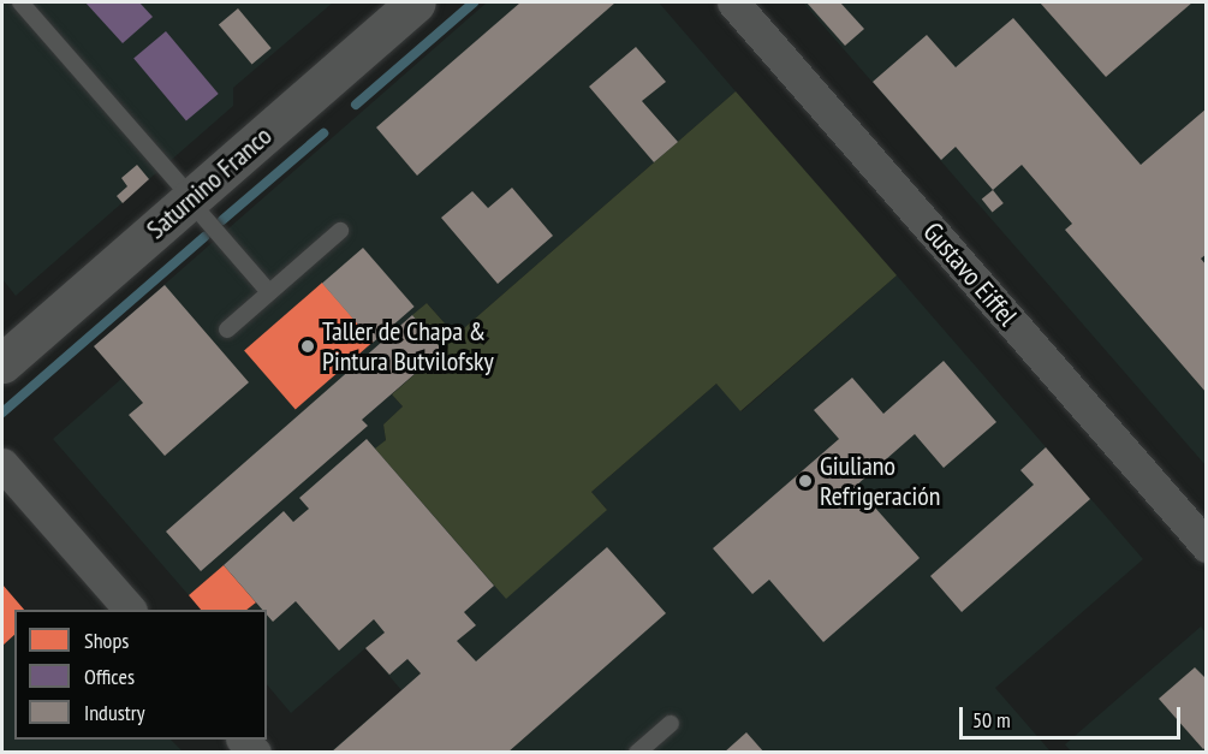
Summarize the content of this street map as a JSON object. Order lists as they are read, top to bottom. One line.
{"streets":{"street":["Saturnino Franco","Gustavo Eiffel"]},"places":["Taller de Chapa & Pintura Butvilofsky","Giuliano Refrigeración"],"legend":["Shops","Offices","Industry"],"scale_bar":"50 m"}
